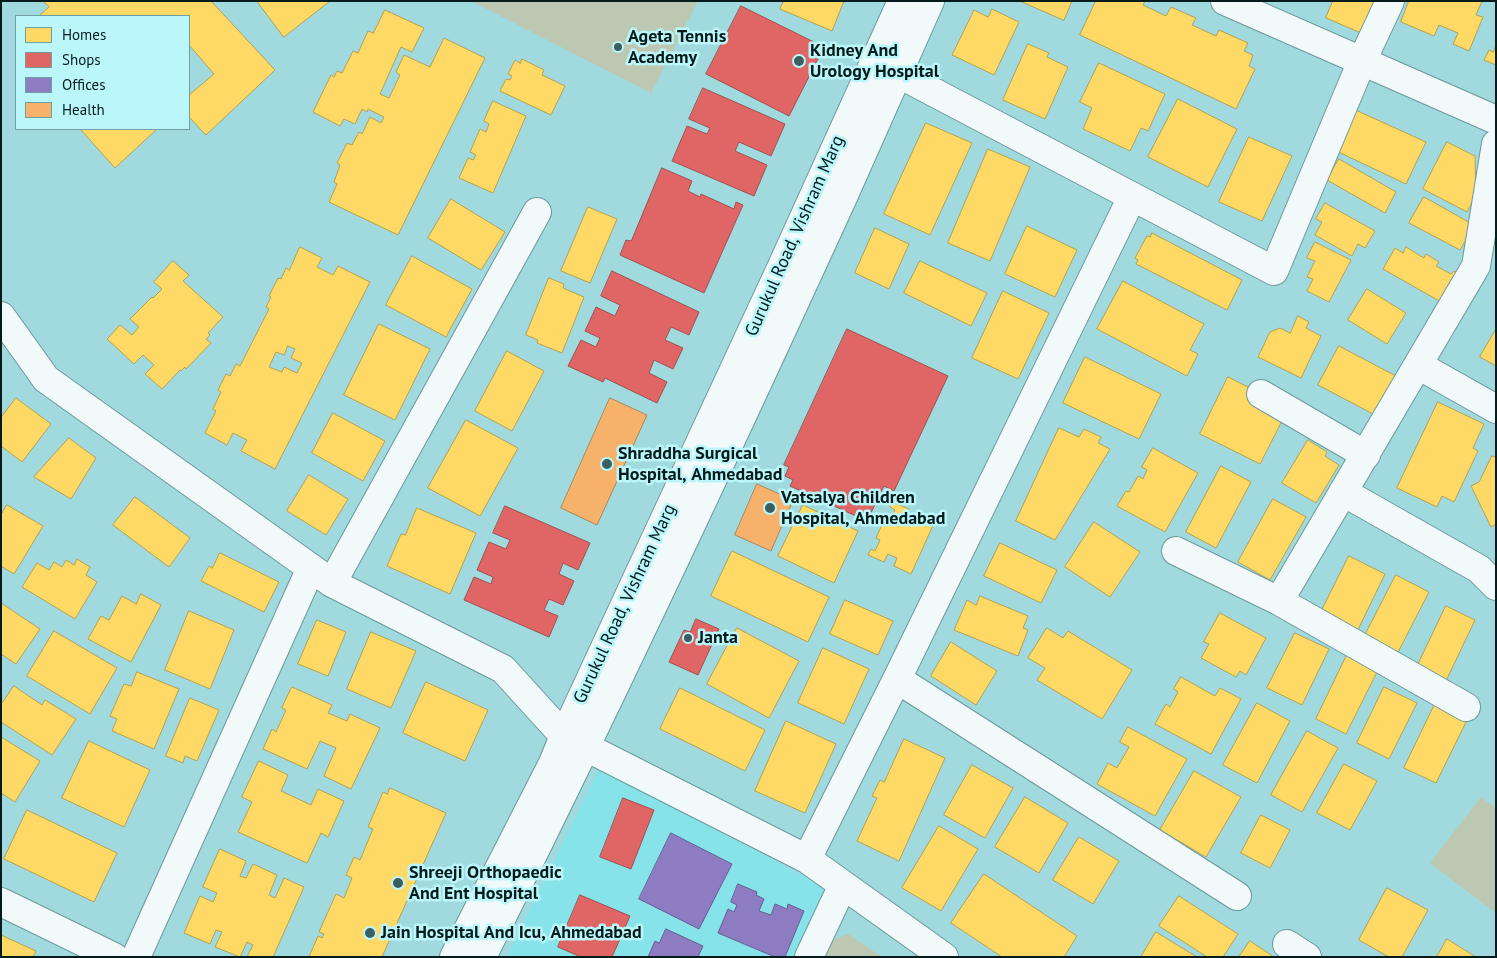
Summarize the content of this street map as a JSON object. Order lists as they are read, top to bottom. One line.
{"streets":{"street":["Gurukul Road, Vishram Marg"]},"places":["Ageta Tennis Academy","Kidney And Urology Hospital","Shraddha Surgical Hospital, Ahmedabad","Vatsalya Children Hospital, Ahmedabad","Janta","Shreeji Orthopaedic And Ent Hospital","Jain Hospital And Icu, Ahmedabad"],"legend":["Homes","Shops","Offices","Health"]}
